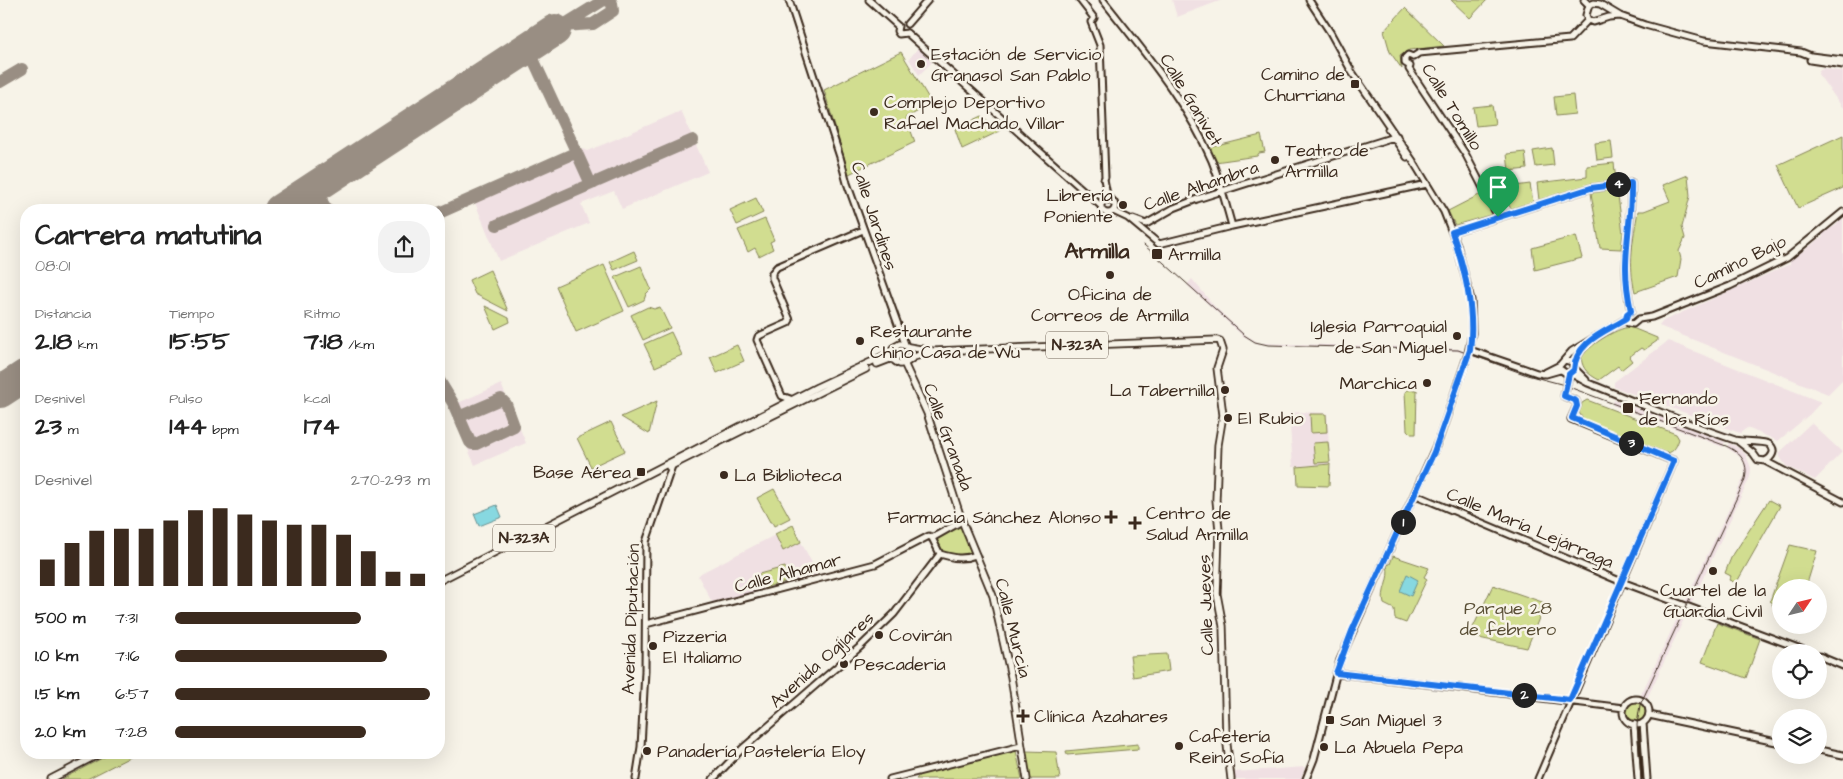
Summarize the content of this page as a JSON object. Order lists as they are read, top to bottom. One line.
{"streets":{"main road":["N-323A","Calle Granada","Calle Jueves","Calle Murcia"],"street":["Calle Ganivet","Calle Tomillo","Calle Alhambra","Calle Jardines","Camino Bajo","Calle María Lejárraga","Calle Alhamar","Avenida Diputación","Avenida Ogíjares"]},"crossings":[["Calle Ganivet","Calle Alhambra"],["Calle Jardines","N-323A"],["Calle Jardines","Calle Granada"],["N-323A","Calle Granada"],["N-323A","Calle Jueves"],["N-323A","Avenida Diputación"],["Calle Granada","Calle Alhamar"],["Calle Granada","Calle Murcia"],["Calle Alhamar","Avenida Diputación"],["Calle Alhamar","Calle Murcia"]],"districts":["Armilla"],"parks":["Parque 28 de febrero"],"places":{"other":["Estación de Servicio Granasol San Pablo","Complejo Deportivo Rafael Machado Villar","Teatro de Armilla","Librería Poniente","Oficina de Correos de Armilla","Iglesia Parroquial de San Miguel","Restaurante Chino Casa de Wu","Marchica","La Tabernilla","El Rubio","La Biblioteca","Cuartel de la Guardia Civil","Covirán","Pizzeria El Italiamo","Pescaderia","Cafetería Reina Sofía","La Abuela Pepa","Panadería Pastelería Eloy"],"transit":["Camino de Churriana","Armilla","Fernando de los Ríos","Base Aérea","San Miguel 3"],"health":["Farmacia Sánchez Alonso","Centro de Salud Armilla","Clínica Azahares"]},"north":"top right","page":{"pins":["4","3","1","2"],"heading":["Carrera matutina","08:01"],"stats":[["Distancia","2.18 km"],["Tiempo","15:55"],["Ritmo","7:18 /km"],["Desnivel","23 m"],["Pulso","144 bpm"],["kcal","174"]],"chart":["Desnivel","270–293 m"],"list":[{"name":"500 m","note":"7:31"},{"name":"1.0 km","note":"7:16"},{"name":"1.5 km","note":"6:57"},{"name":"2.0 km","note":"7:28"}]}}
